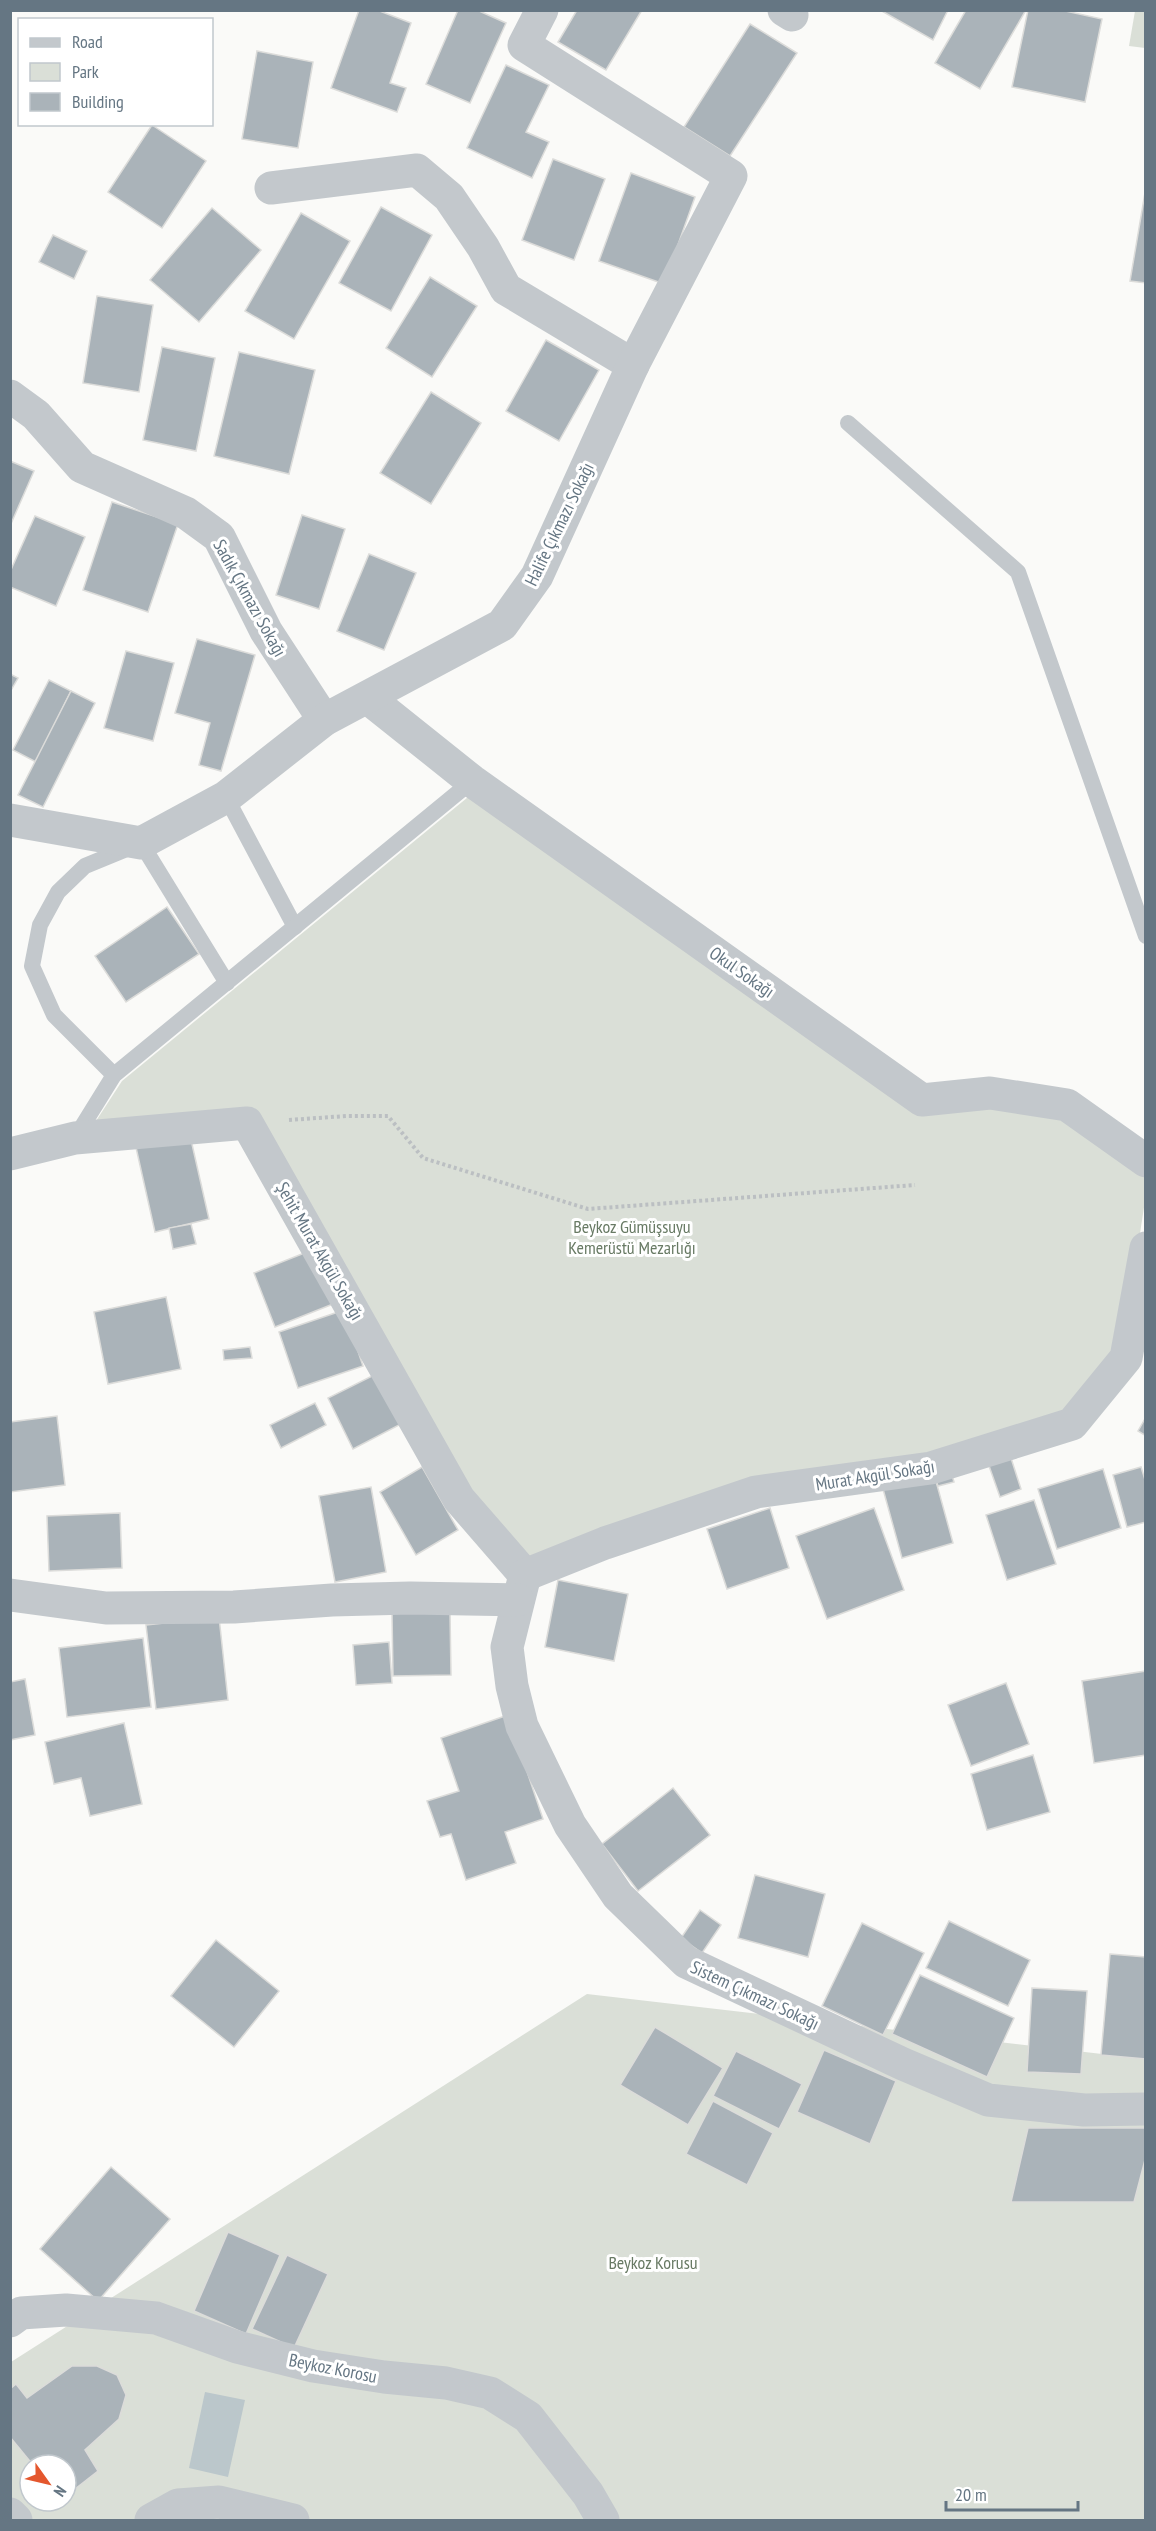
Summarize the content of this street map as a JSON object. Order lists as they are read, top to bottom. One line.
{"streets":{"street":["Halife Çıkmazı Sokağı","Sadık Çıkmazı Sokağı","Okul Sokağı","Şehit Murat Akgül Sokağı","Murat Akgül Sokağı","Sistem Çıkmazı Sokağı","Beykoz Korosu"]},"crossings":[["Halife Çıkmazı Sokağı","Sadık Çıkmazı Sokağı"],["Halife Çıkmazı Sokağı","Okul Sokağı"],["Şehit Murat Akgül Sokağı","Murat Akgül Sokağı"],["Şehit Murat Akgül Sokağı","Sistem Çıkmazı Sokağı"],["Murat Akgül Sokağı","Sistem Çıkmazı Sokağı"]],"parks":["Beykoz Gümüşsuyu Kemerüstü Mezarlığı","Beykoz Korusu"],"legend":["Road","Park","Building"],"scale_bar":"20 m","north":"bottom right"}
